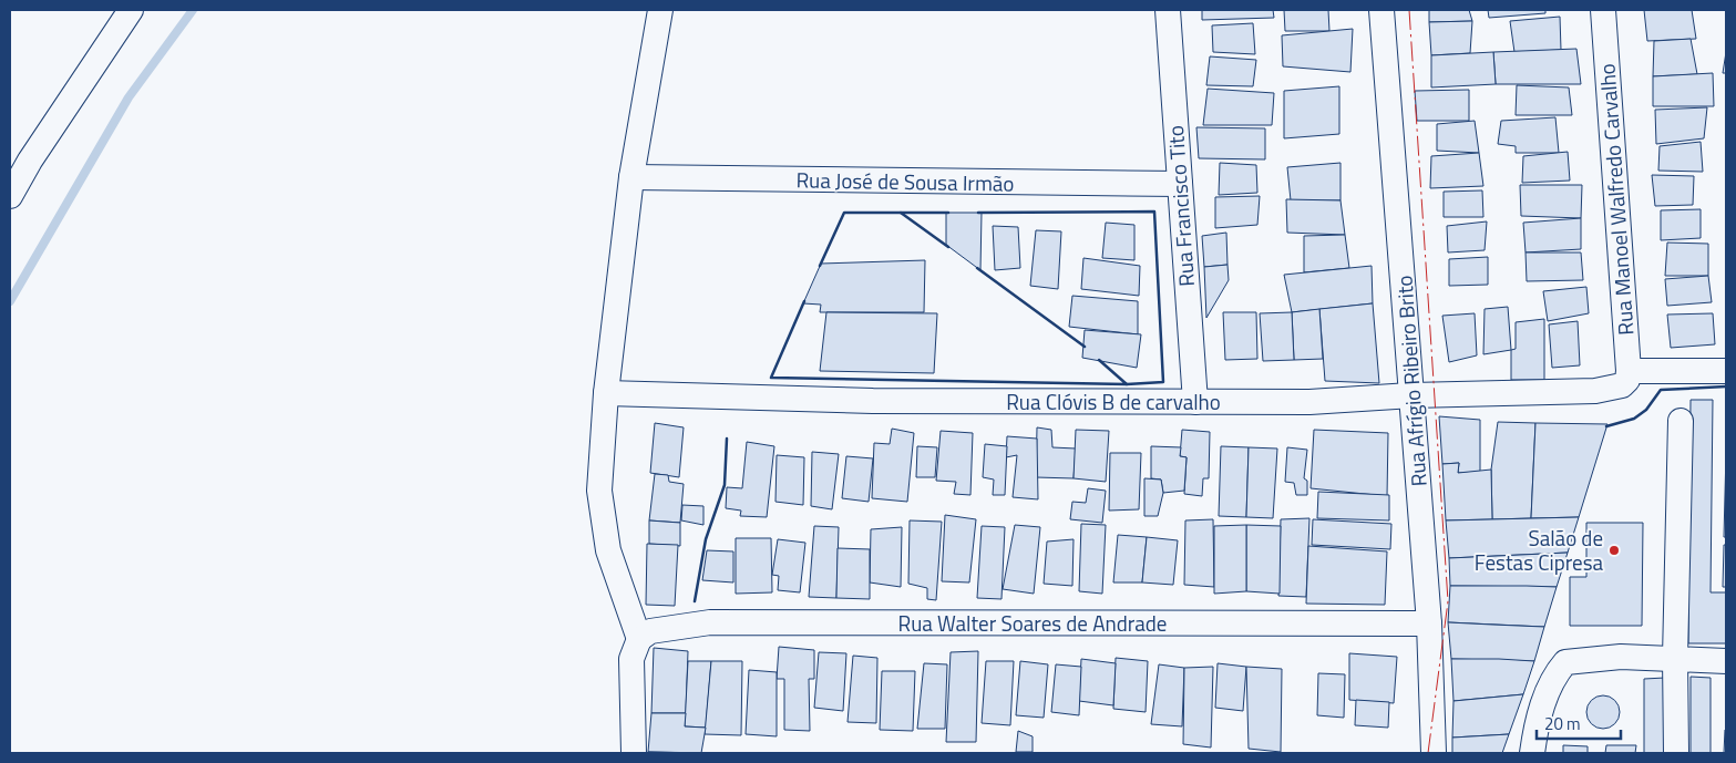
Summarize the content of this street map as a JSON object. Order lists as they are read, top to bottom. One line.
{"streets":{"street":["Rua José de Sousa Irmão","Rua Manoel Walfredo Carvalho","Rua Francisco Tito","Rua Afrígio Ribeiro Brito","Rua Clóvis B de carvalho","Rua Walter Soares de Andrade"]},"crossings":[["Rua José de Sousa Irmão","Rua Francisco Tito"],["Rua Manoel Walfredo Carvalho","Rua Clóvis B de carvalho"],["Rua Francisco Tito","Rua Clóvis B de carvalho"],["Rua Afrígio Ribeiro Brito","Rua Clóvis B de carvalho"],["Rua Afrígio Ribeiro Brito","Rua Walter Soares de Andrade"]],"places":["Salão de Festas Cipresa"],"scale_bar":"20 m"}
